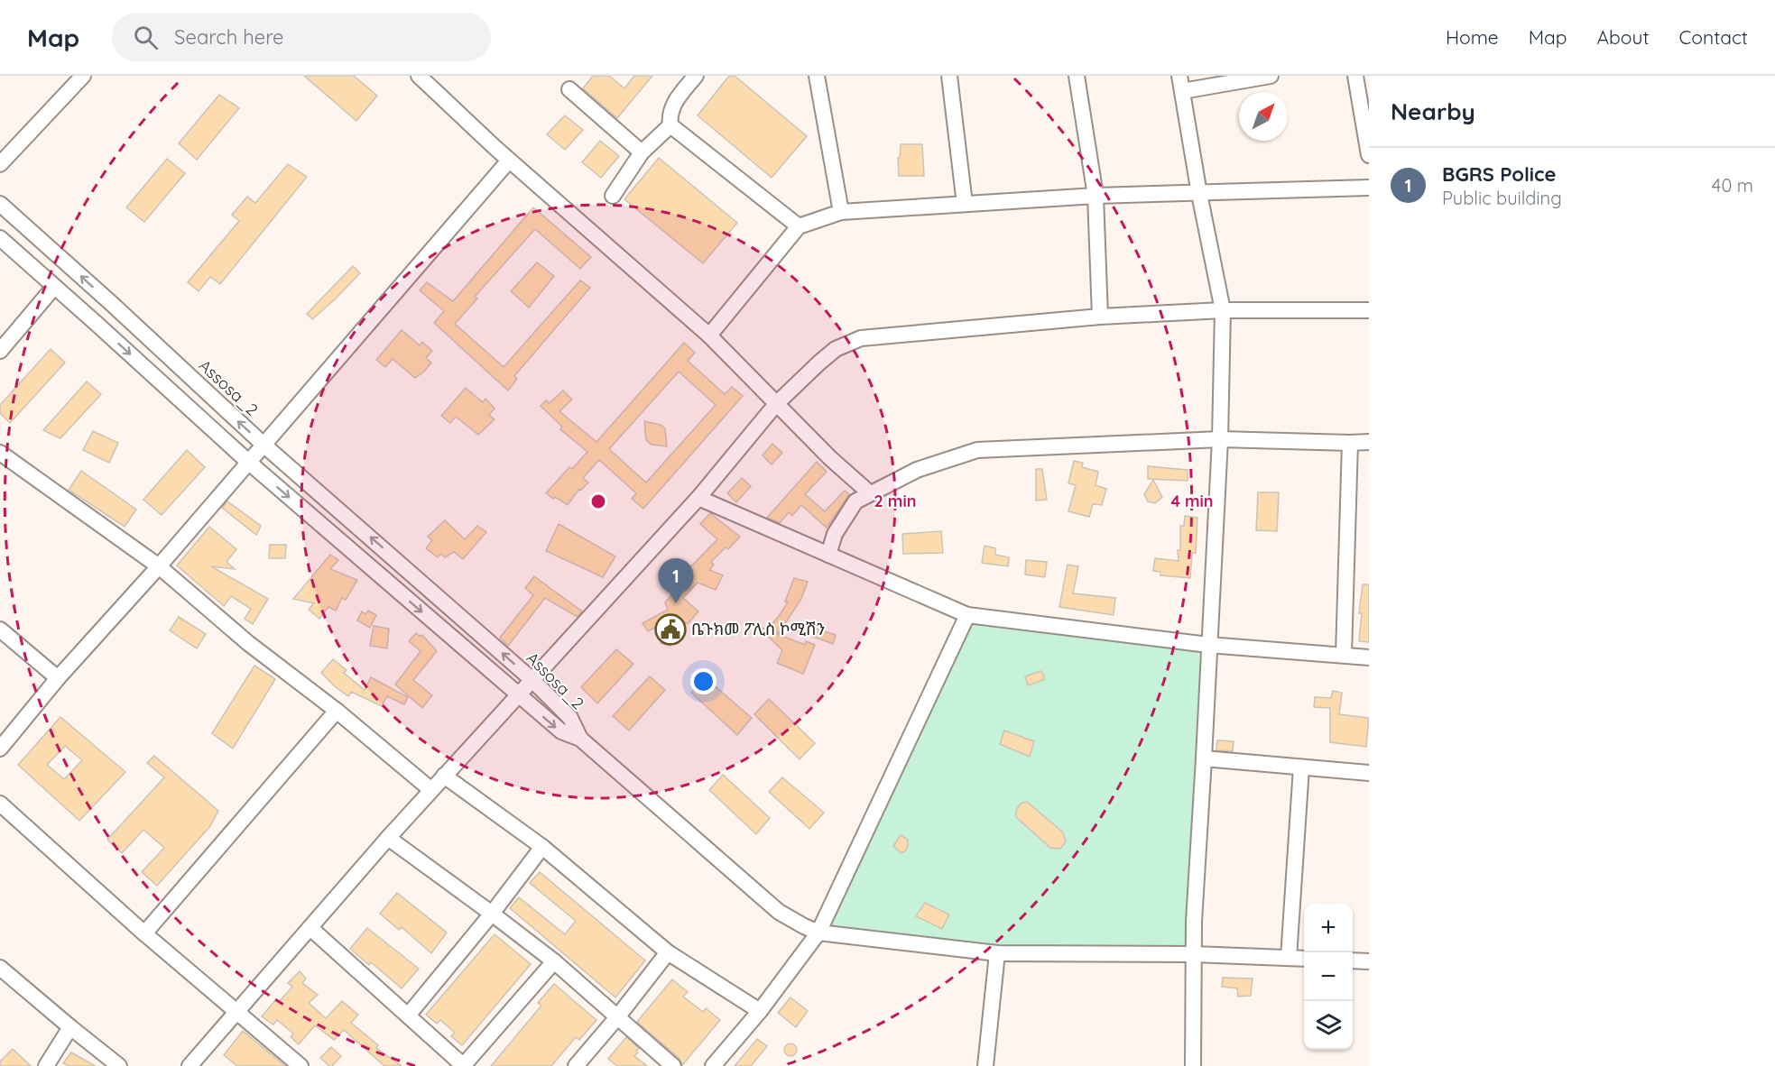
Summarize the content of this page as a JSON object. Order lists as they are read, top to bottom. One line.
{"streets":{"street":["Assosa_2"]},"places":{"public building":["ቤጉክመ ፖሊስ ኮሚሽን"]},"north":"top right","page":{"header":"Map","search":"Search here","nav":["Home","Map","About","Contact"],"heading":"Nearby","list":[{"mark":"1","name":"BGRS Police","note":"Public building","value":"40 m"}],"pins":"1","map_buttons":["+","−"]},"rings":["2 min","4 min"]}
